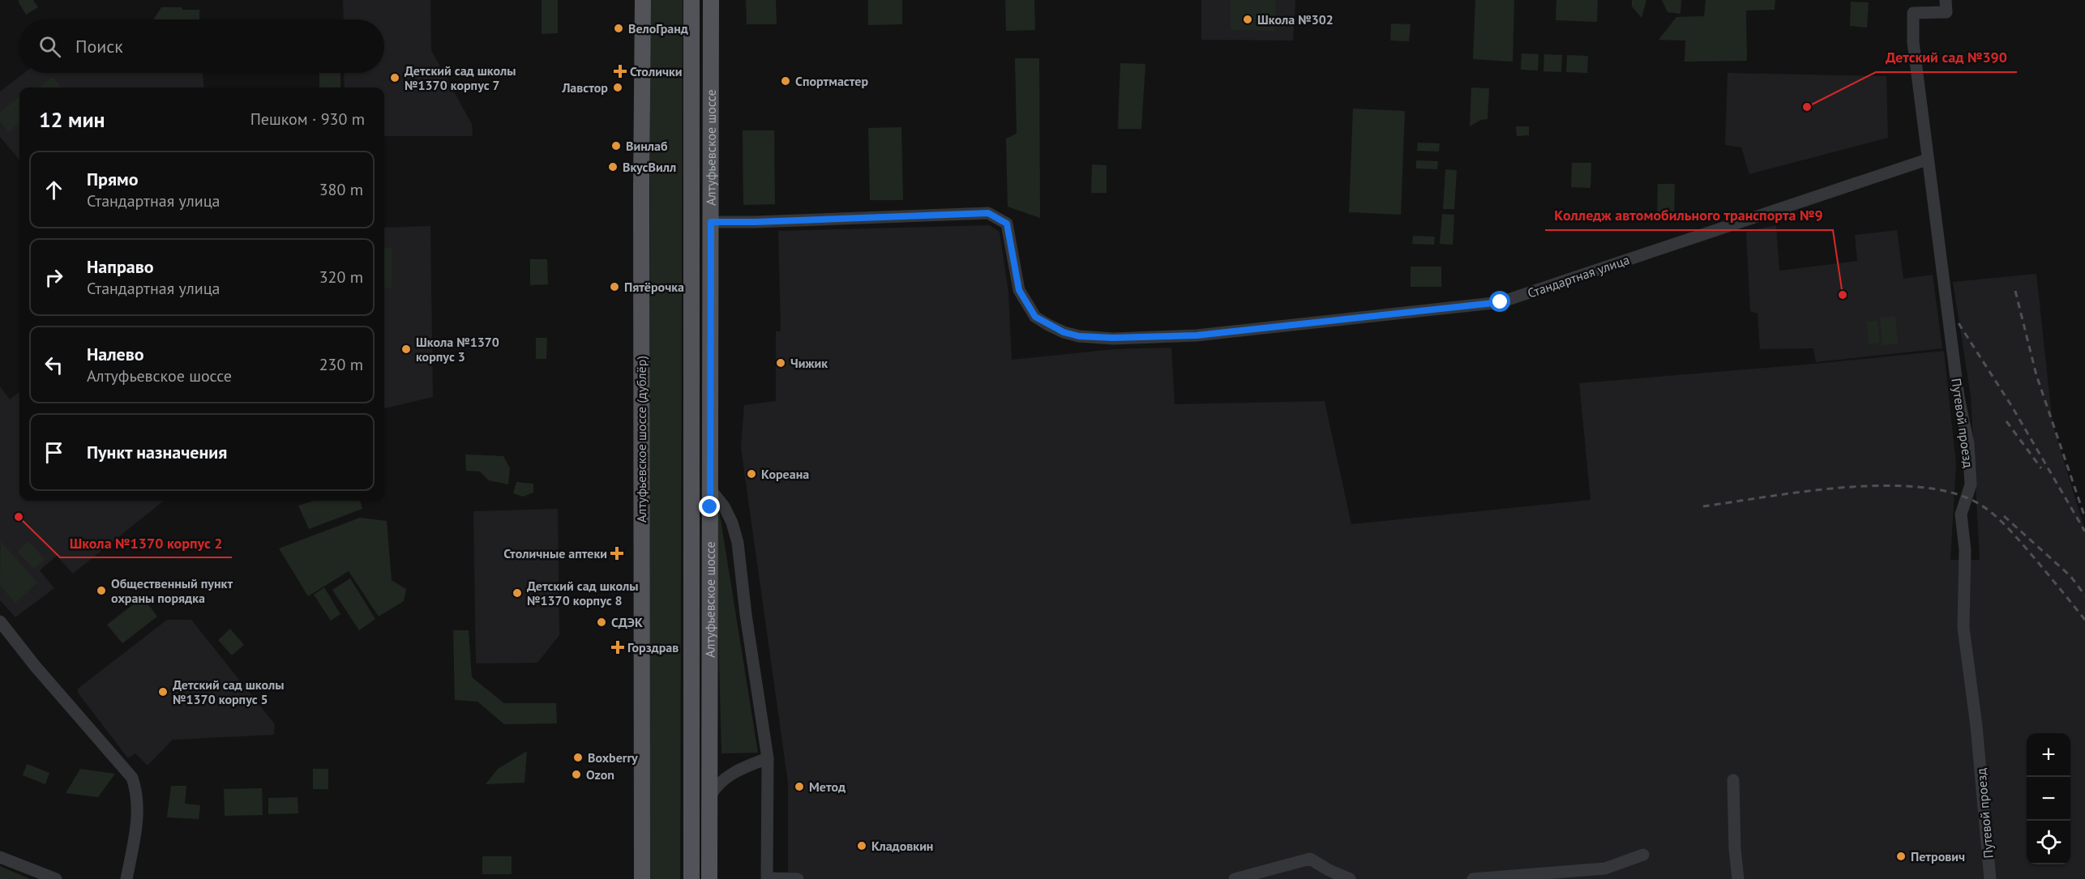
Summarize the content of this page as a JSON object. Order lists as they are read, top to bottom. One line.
{"streets":{"main road":["Алтуфьевское шоссе","Алтуфьевское шоссе (дублёр)"],"street":["Стандартная улица","Путевой проезд"]},"crossings":[["Алтуфьевское шоссе","Стандартная улица"],["Стандартная улица","Путевой проезд"]],"places":{"other":["Школа №302","ВелоГранд","Детский сад школы №1370 корпус 7","Спортмастер","Лавстор","Детский сад №390","Винлаб","ВкусВилл","Пятёрочка","Колледж автомобильного транспорта №9","Школа №1370 корпус 3","Чижик","Кореана","Школа №1370 корпус 2","Общественный пункт охраны порядка","Детский сад школы №1370 корпус 8","СДЭК","Детский сад школы №1370 корпус 5","Boxberry","Ozon","Метод","Кладовкин","Петрович"],"health":["Столички","Столичные аптеки","Горздрав"]},"page":{"search":"Поиск","heading":["12 мин","Пешком · 930 m"],"list":[["Прямо","Стандартная улица","380 m"],["Направо","Стандартная улица","320 m"],["Налево","Алтуфьевское шоссе","230 m"],"Пункт назначения"],"map_buttons":["+","−"]}}
